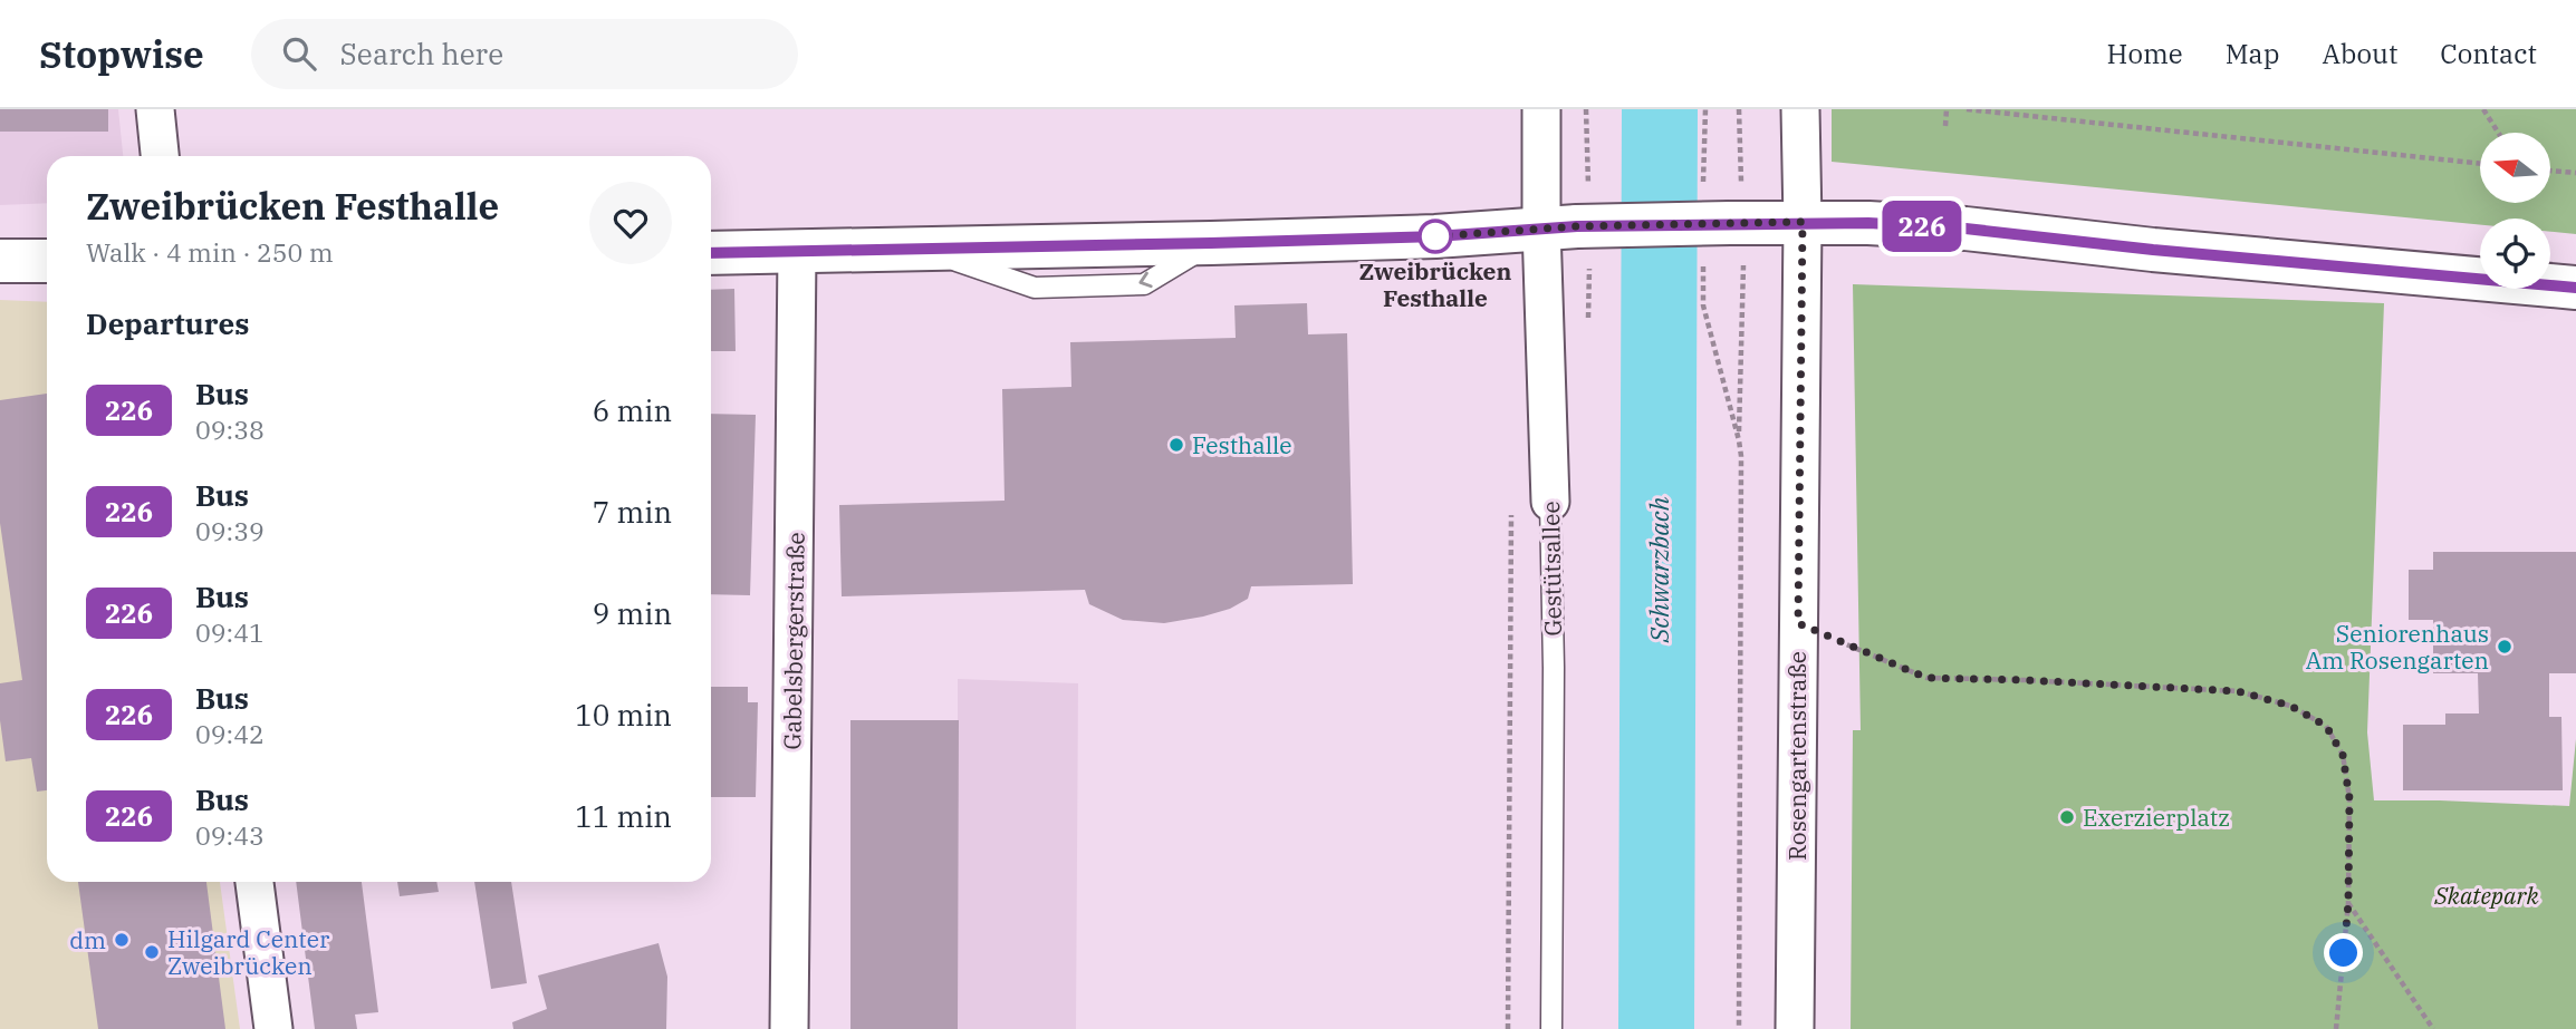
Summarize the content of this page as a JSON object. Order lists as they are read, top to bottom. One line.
{"streets":{"street":["Gestütsallee","Gabelsbergerstraße","Rosengartenstraße"]},"water":["Schwarzbach"],"parks":["Skatepark"],"places":["Zweibrücken Festhalle","Festhalle","Seniorenhaus Am Rosengarten","Exerzierplatz","dm","Hilgard Center Zweibrücken"],"lines":["bus line 226"],"north":"left","page":{"header":"Stopwise","search":"Search here","nav":["Home","Map","About","Contact"],"on_map":"226","heading":[["Zweibrücken Festhalle","Walk · 4 min · 250 m"],"Departures"],"list":[{"mark":"226","name":"Bus","note":"09:38","value":"6 min"},{"mark":"226","name":"Bus","note":"09:39","value":"7 min"},{"mark":"226","name":"Bus","note":"09:41","value":"9 min"},{"mark":"226","name":"Bus","note":"09:42","value":"10 min"},{"mark":"226","name":"Bus","note":"09:43","value":"11 min"}]}}
